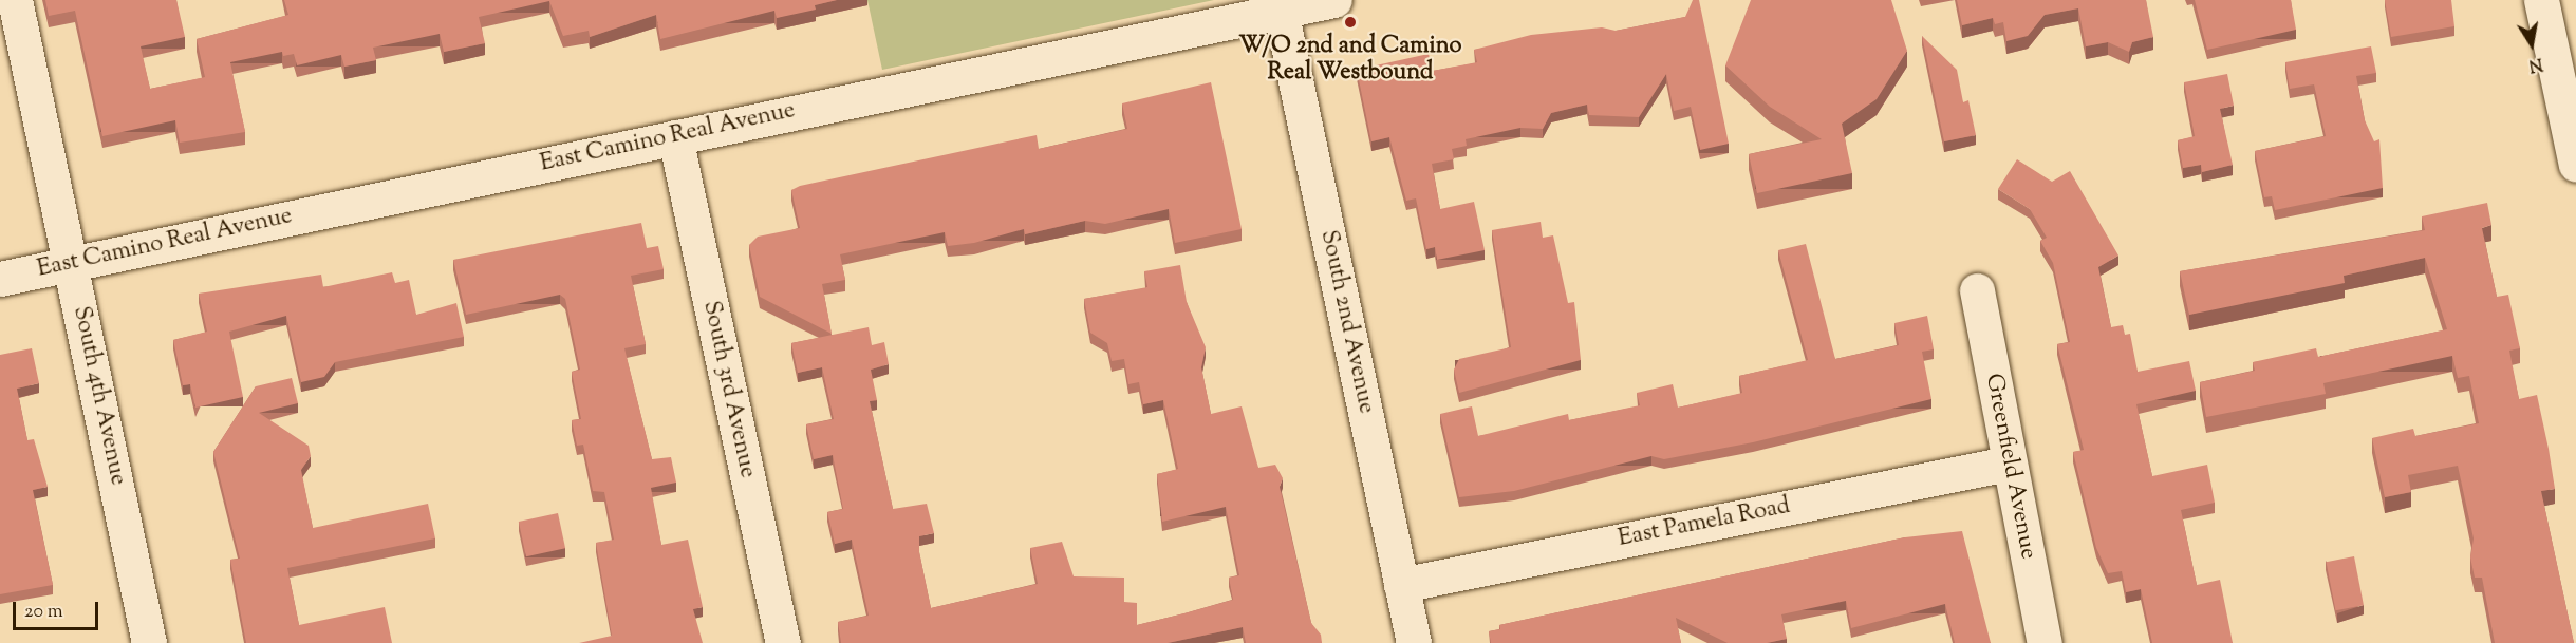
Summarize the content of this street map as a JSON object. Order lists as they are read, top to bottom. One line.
{"streets":{"street":["East Camino Real Avenue","South 2nd Avenue","South 3rd Avenue","South 4th Avenue","Greenfield Avenue","East Pamela Road"]},"crossings":[["East Camino Real Avenue","South 2nd Avenue"],["East Camino Real Avenue","South 3rd Avenue"],["East Camino Real Avenue","South 4th Avenue"],["South 2nd Avenue","East Pamela Road"],["Greenfield Avenue","East Pamela Road"]],"places":["W/O 2nd and Camino Real Westbound"],"scale_bar":"20 m","north":"bottom"}
